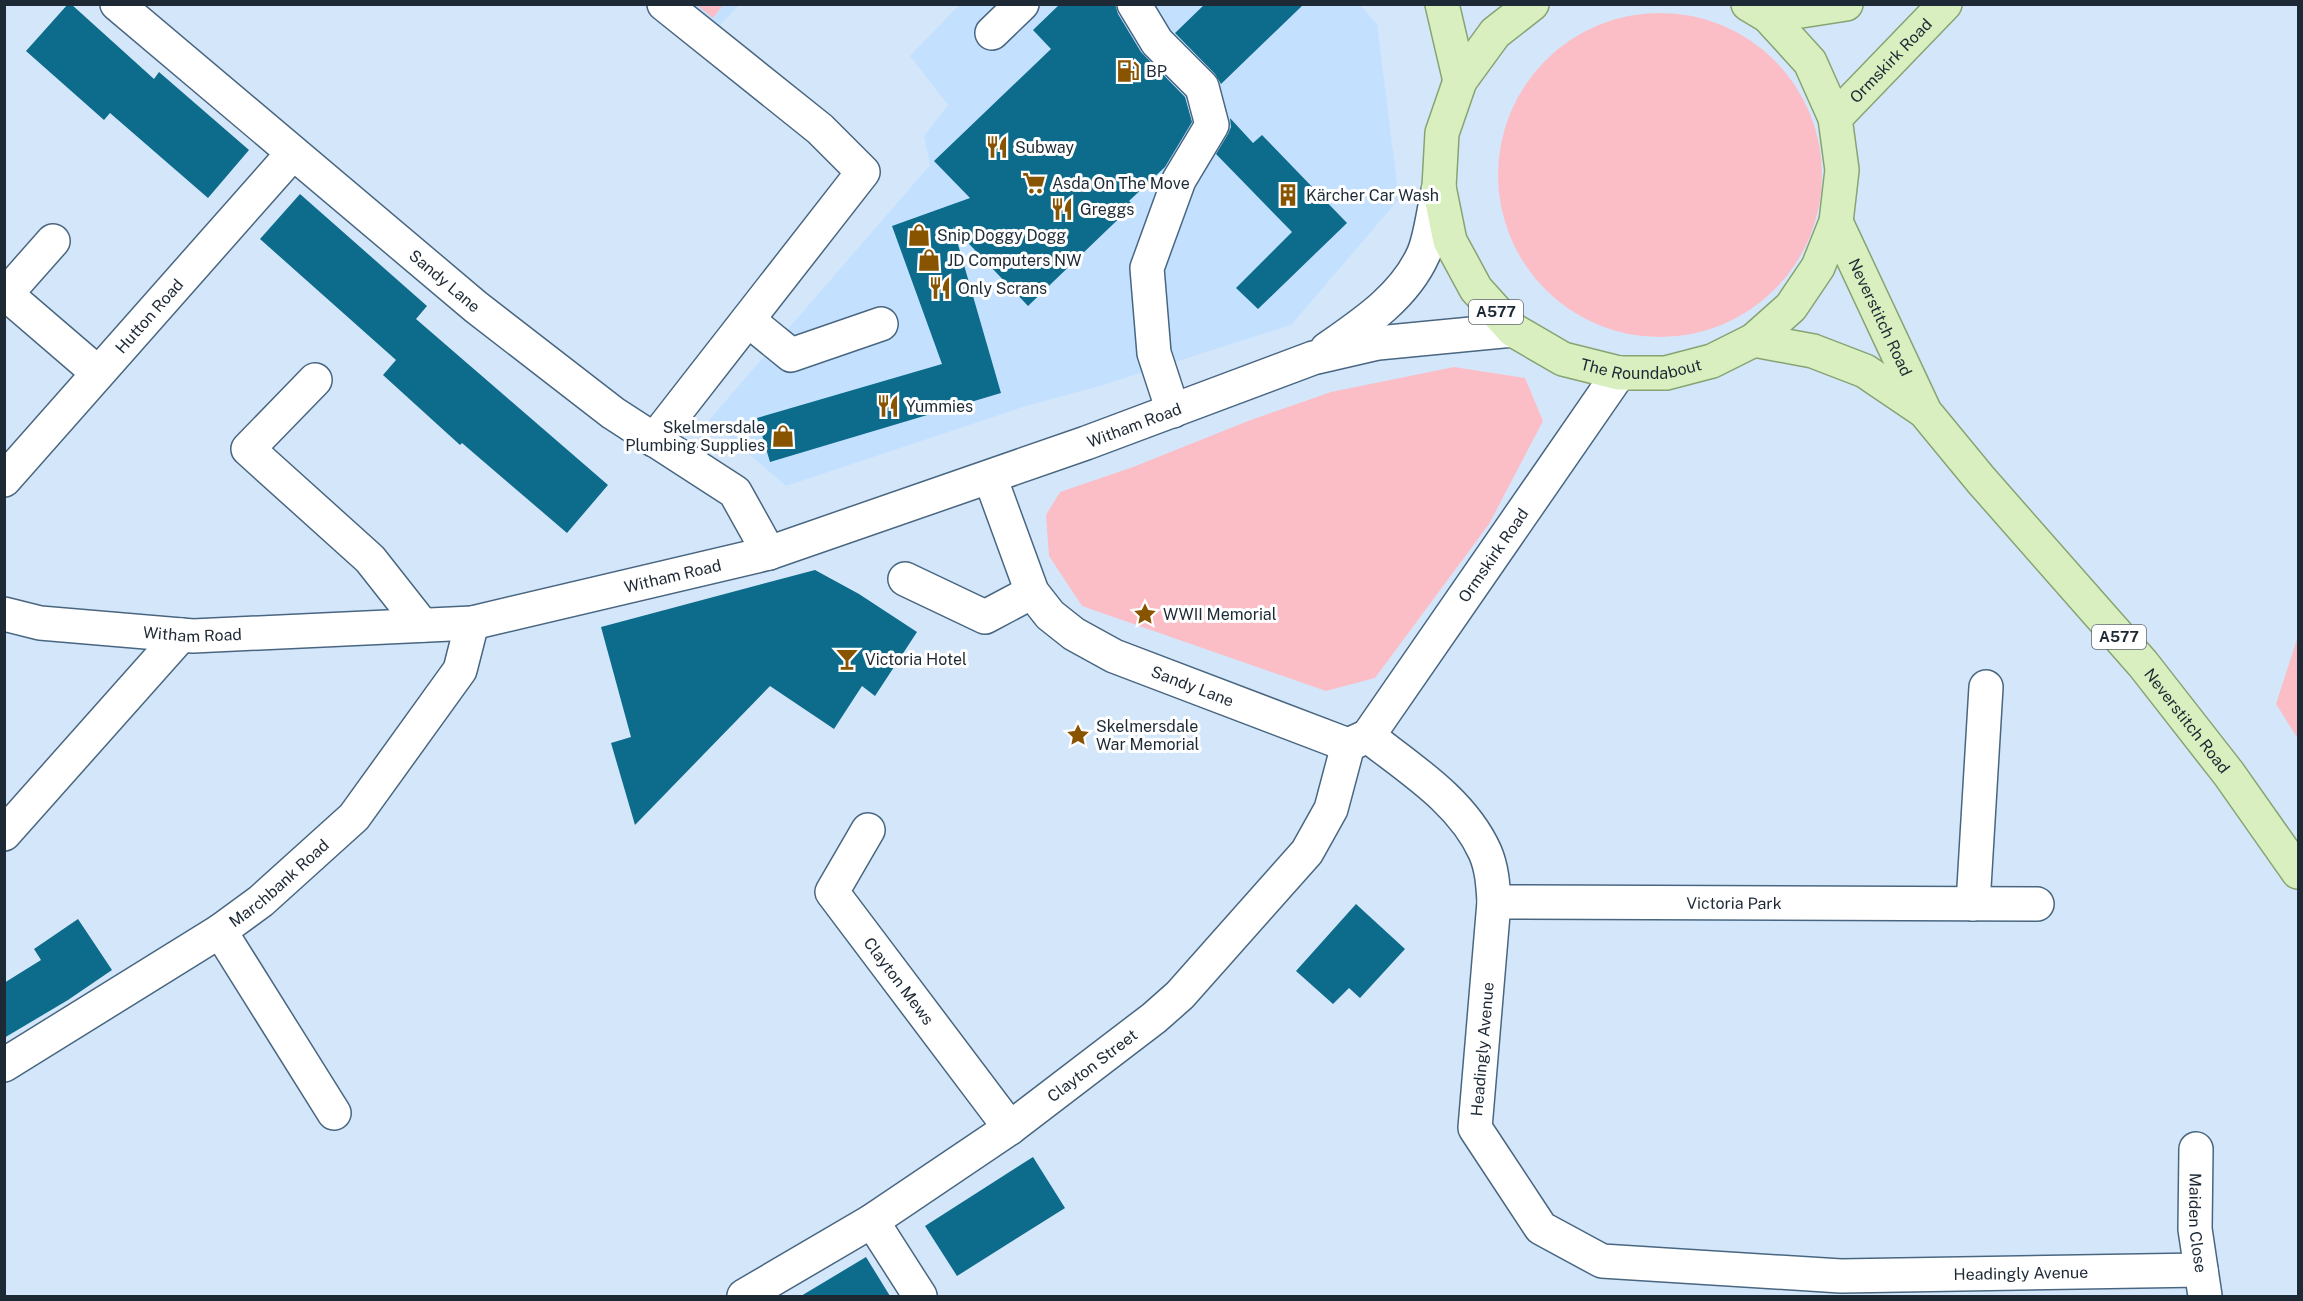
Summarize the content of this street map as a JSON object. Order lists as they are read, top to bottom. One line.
{"streets":{"main road":["Ormskirk Road","A577","Neverstitch Road","The Roundabout"],"street":["Sandy Lane","Hutton Road","Witham Road","Marchbank Road","Victoria Park","Clayton Mews","Headingly Avenue","Clayton Street","Maiden Close"]},"crossings":[["Ormskirk Road","Sandy Lane"],["Ormskirk Road","The Roundabout"],["Ormskirk Road","Headingly Avenue"],["Ormskirk Road","Clayton Street"],["Sandy Lane","Hutton Road"],["Sandy Lane","Witham Road"],["Sandy Lane","Headingly Avenue"],["Sandy Lane","Clayton Street"],["A577","The Roundabout"],["Neverstitch Road","The Roundabout"],["The Roundabout","Witham Road"],["Witham Road","Marchbank Road"],["Victoria Park","Headingly Avenue"],["Clayton Mews","Clayton Street"],["Headingly Avenue","Clayton Street"],["Headingly Avenue","Maiden Close"]],"places":{"fuel station":["BP"],"restaurant":["Subway","Greggs","Only Scrans","Yummies"],"supermarket":["Asda On The Move"],"building":["Kärcher Car Wash"],"shop":["Snip Doggy Dogg","JD Computers NW","Skelmersdale Plumbing Supplies"],"place":["WWII Memorial","Skelmersdale War Memorial"],"bar":["Victoria Hotel"]}}
